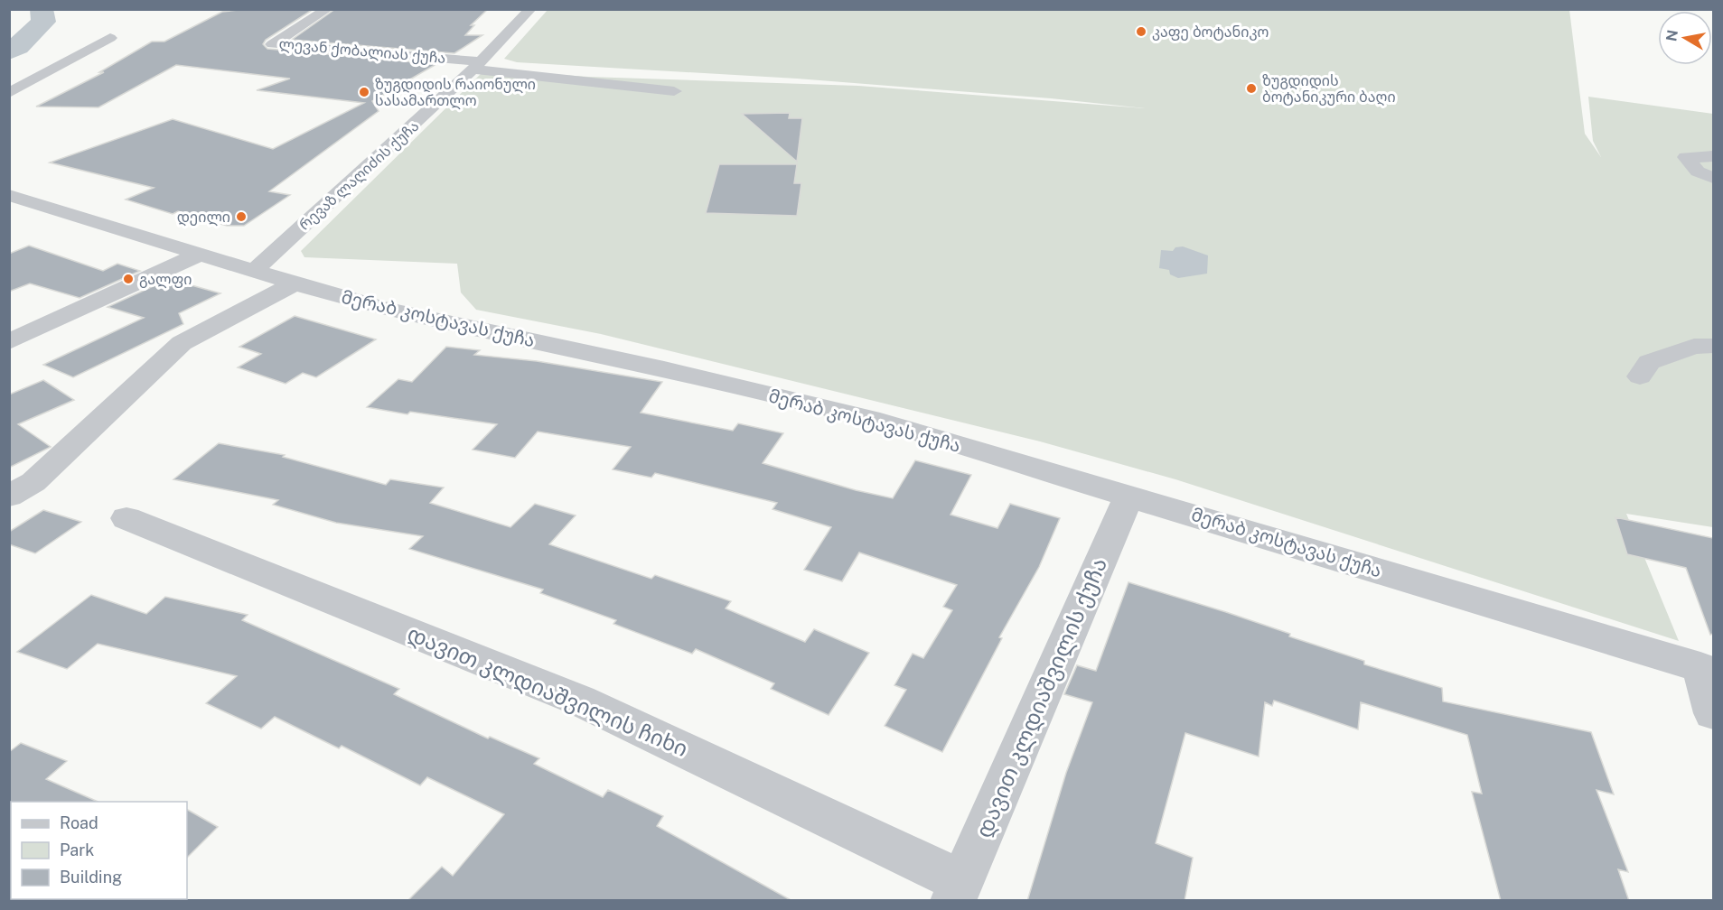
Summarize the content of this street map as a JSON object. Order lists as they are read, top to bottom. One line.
{"streets":{"street":["ლევან ქობალიას ქუჩა","რევაზ ლაღიძის ქუჩა","მერაბ კოსტავას ქუჩა","დავით კლდიაშვილის ჩიხი","დავით კლდიაშვილის ქუჩა"]},"crossings":[["ლევან ქობალიას ქუჩა","რევაზ ლაღიძის ქუჩა"],["რევაზ ლაღიძის ქუჩა","მერაბ კოსტავას ქუჩა"],["მერაბ კოსტავას ქუჩა","დავით კლდიაშვილის ქუჩა"],["დავით კლდიაშვილის ჩიხი","დავით კლდიაშვილის ქუჩა"]],"places":["კაფე ბოტანიკო","ზუგდიდის ბოტანიკური ბაღი","ზუგდიდის რაიონული სასამართლო","დეილი","გალფი"],"legend":["Road","Park","Building"],"north":"left"}
